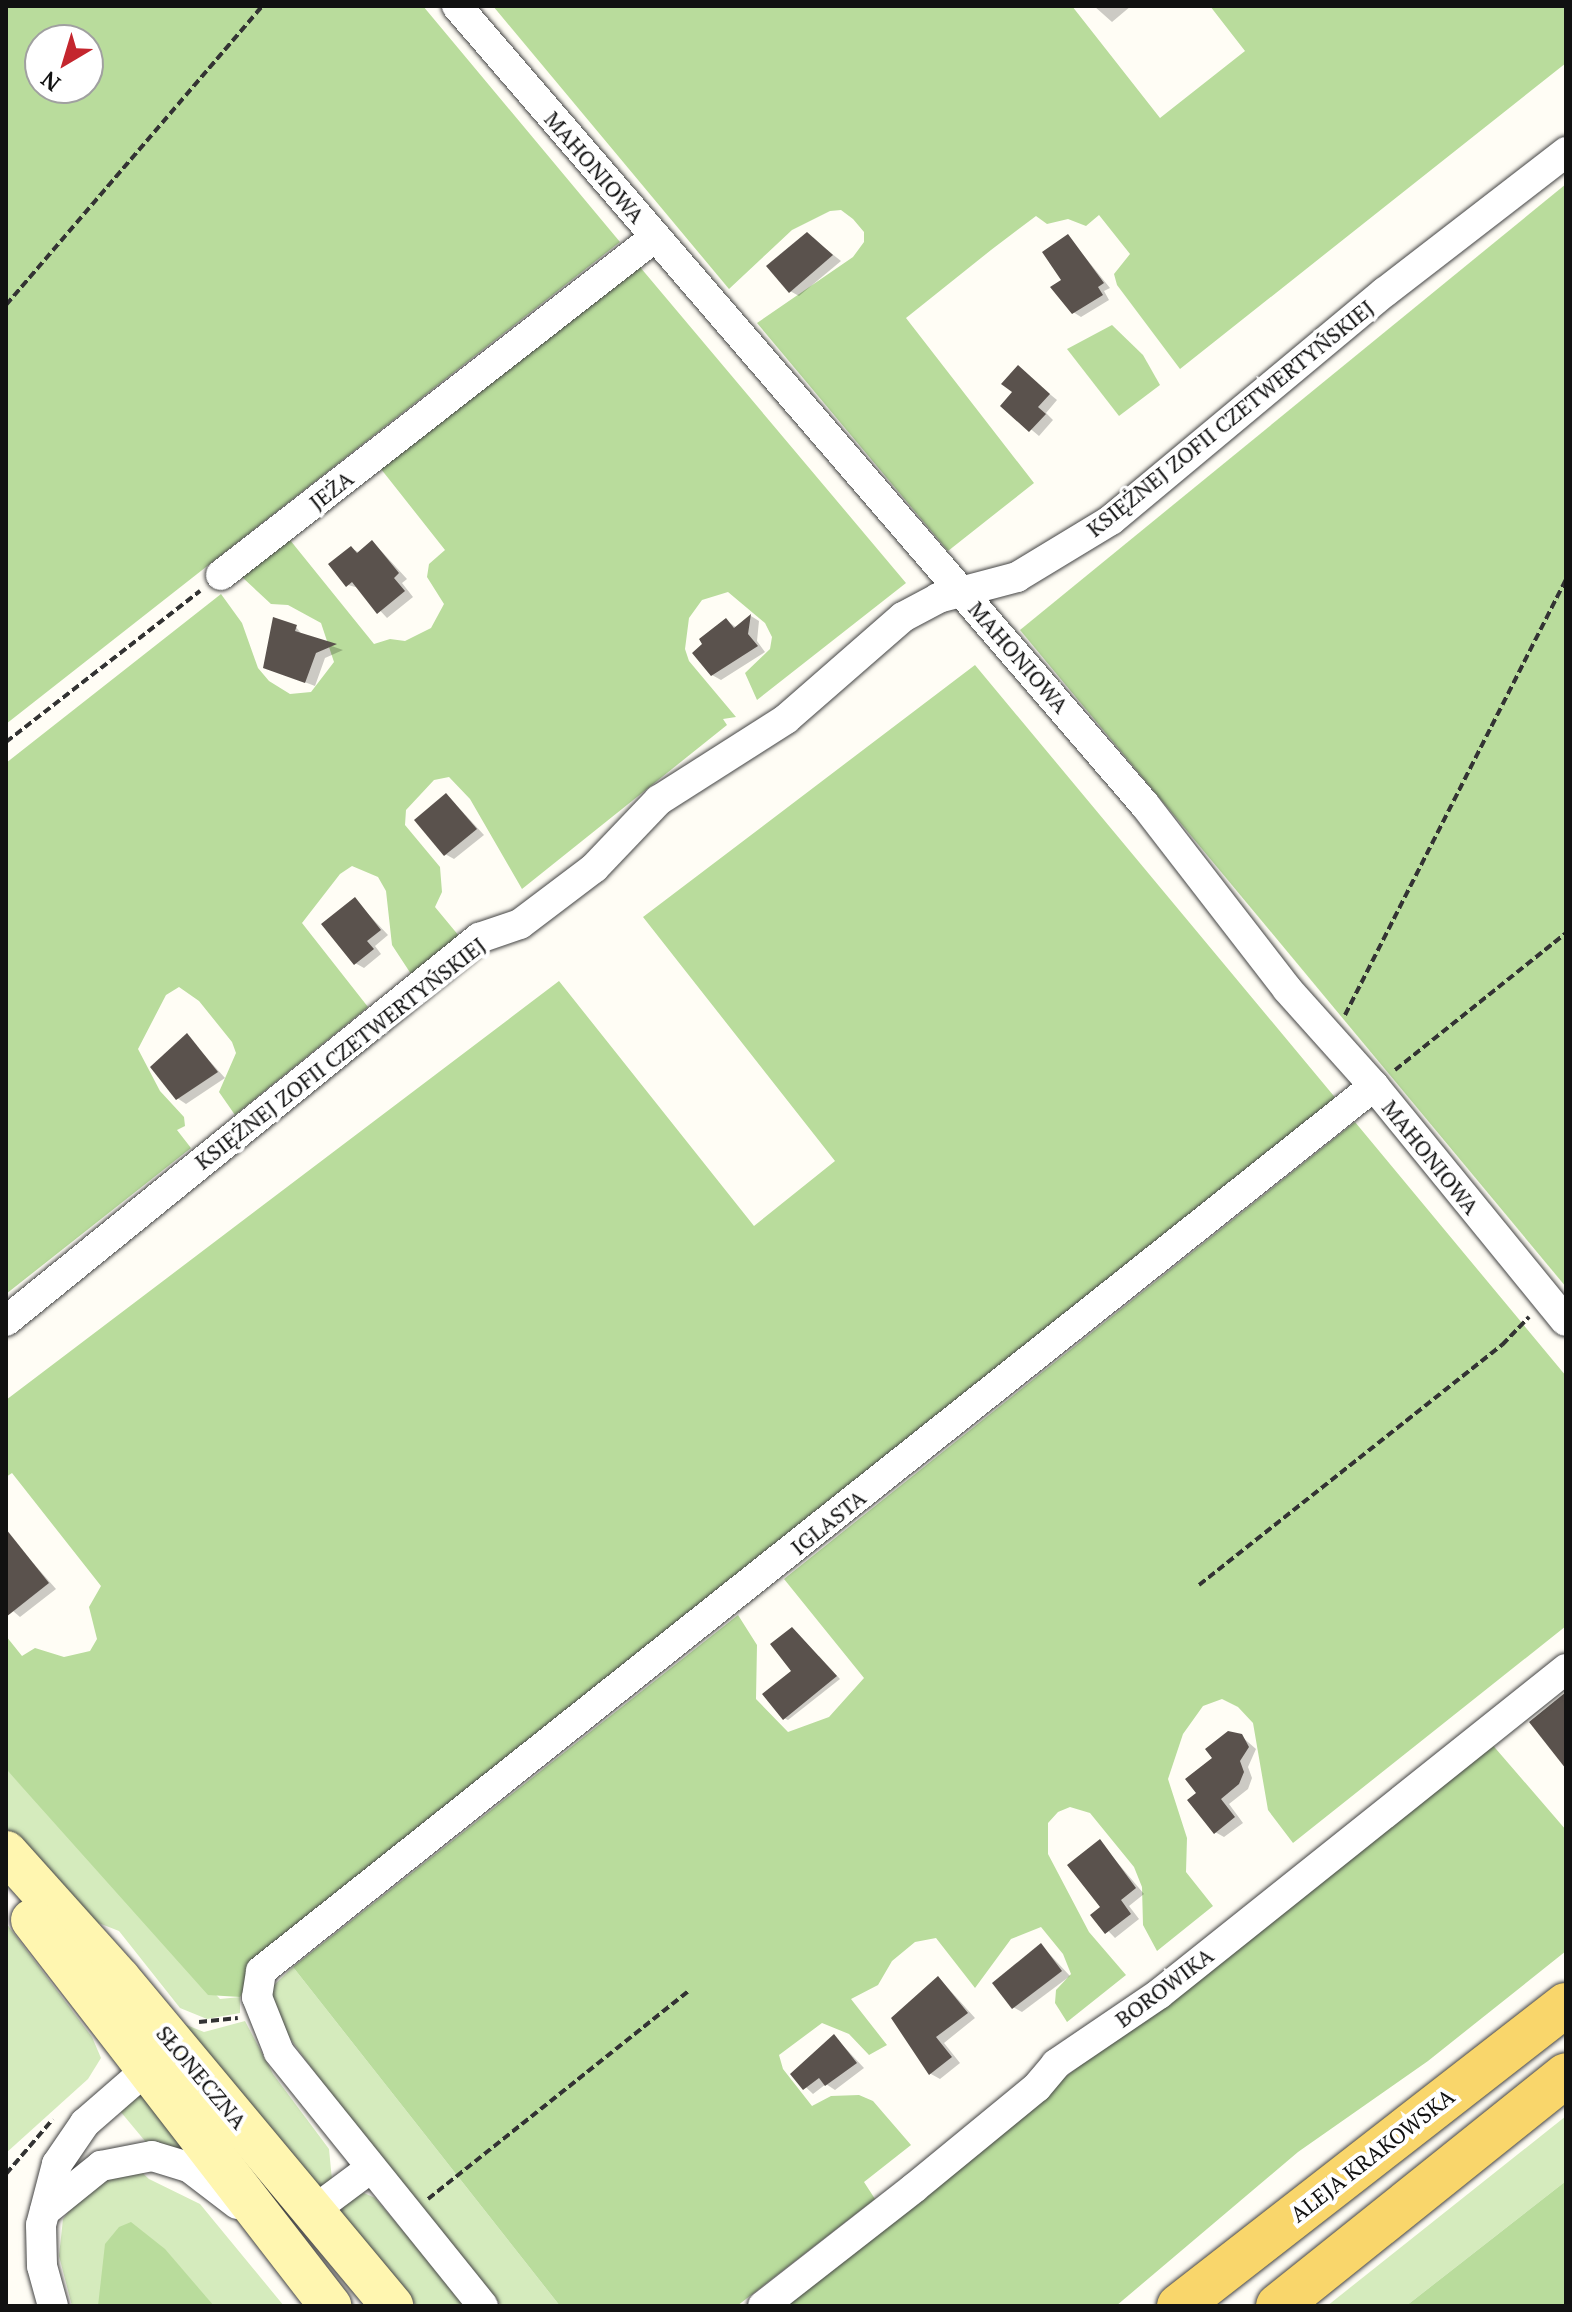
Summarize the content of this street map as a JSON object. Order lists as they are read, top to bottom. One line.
{"streets":{"main road":["SŁONECZNA","ALEJA KRAKOWSKA"],"street":["MAHONIOWA","KSIĘŻNEJ ZOFII CZETWERTYŃSKIEJ","JEŻA","IGLASTA","BOROWIKA"]},"crossings":[["MAHONIOWA","KSIĘŻNEJ ZOFII CZETWERTYŃSKIEJ"],["MAHONIOWA","JEŻA"],["MAHONIOWA","IGLASTA"]],"north":"bottom left"}
